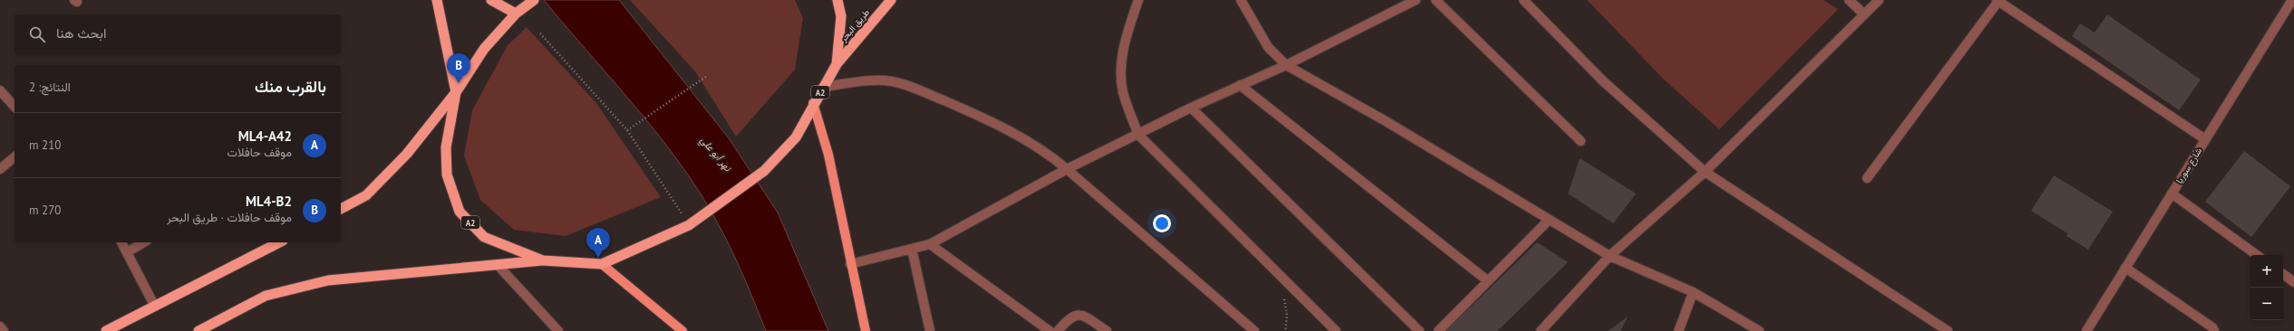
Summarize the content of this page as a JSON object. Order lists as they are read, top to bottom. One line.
{"streets":{"highway":["طريق البحر","A2"],"street":["شارع سوريا"]},"crossings":[["طريق البحر","A2"]],"water":["نهر أبو علي"],"page":{"search":"ابحث هنا","pins":["B","A"],"heading":["بالقرب منك","النتائج: 2"],"list":[{"mark":"A","name":"ML4-A42","note":"موقف حافلات","value":"210 m"},{"mark":"B","name":"ML4-B2","note":"موقف حافلات · طريق البحر","value":"270 m"}],"map_buttons":["+","−"]}}
